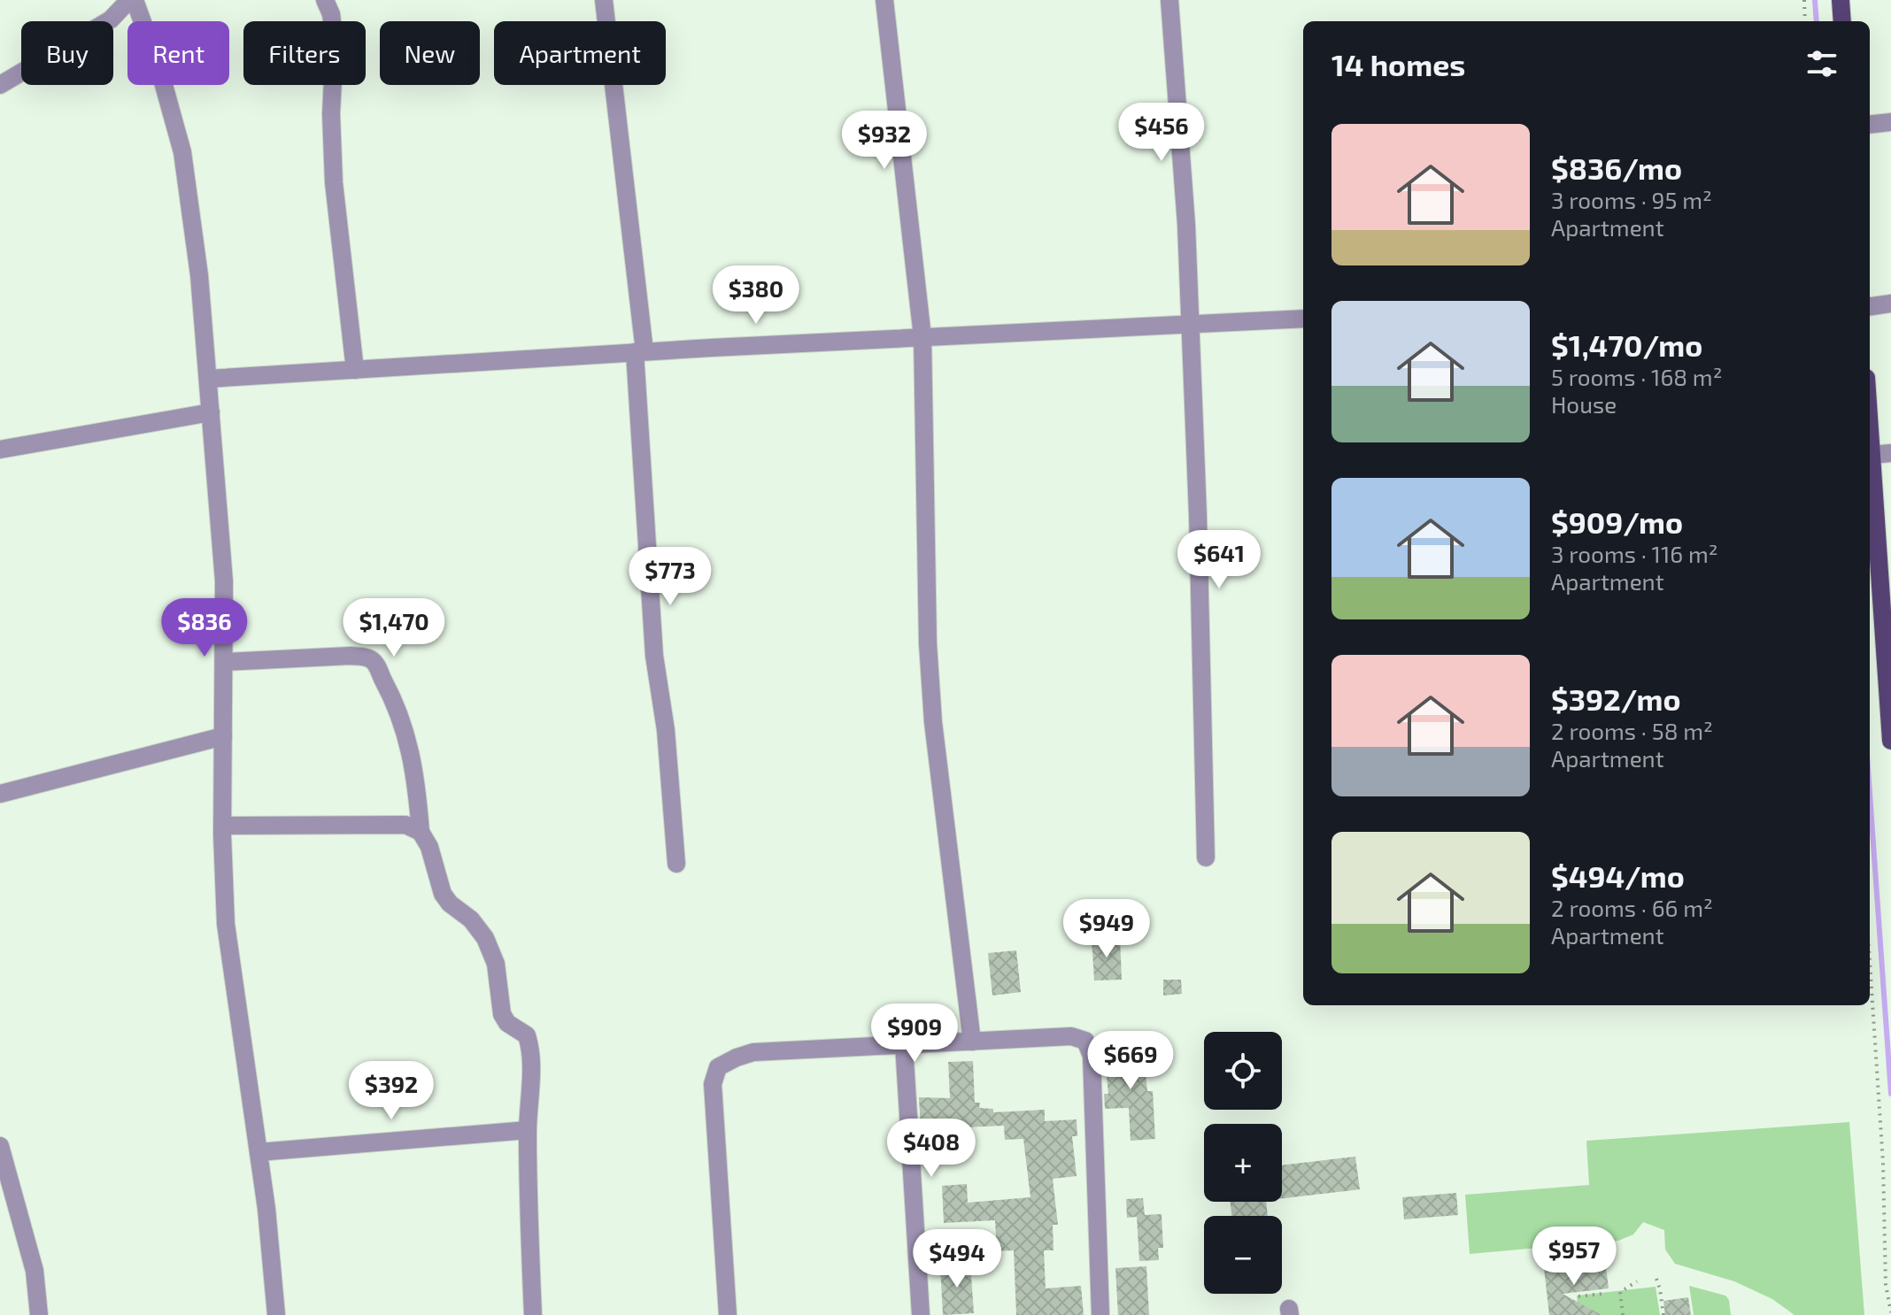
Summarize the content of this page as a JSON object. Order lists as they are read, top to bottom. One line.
{"page":{"chip":["Buy","Rent","Filters","New","Apartment"],"heading":"14 homes","price":["$456","$932","$380","$641","$773","$836","$1,470","$949","$909","$669","$392","$408","$957","$494"],"list":[{"name":"$836/mo","note":"3 rooms · 95 m² · Apartment"},{"name":"$1,470/mo","note":"5 rooms · 168 m² · House"},{"name":"$909/mo","note":"3 rooms · 116 m² · Apartment"},{"name":"$392/mo","note":"2 rooms · 58 m² · Apartment"},{"name":"$494/mo","note":"2 rooms · 66 m² · Apartment"}],"map_buttons":["+","−"]}}
